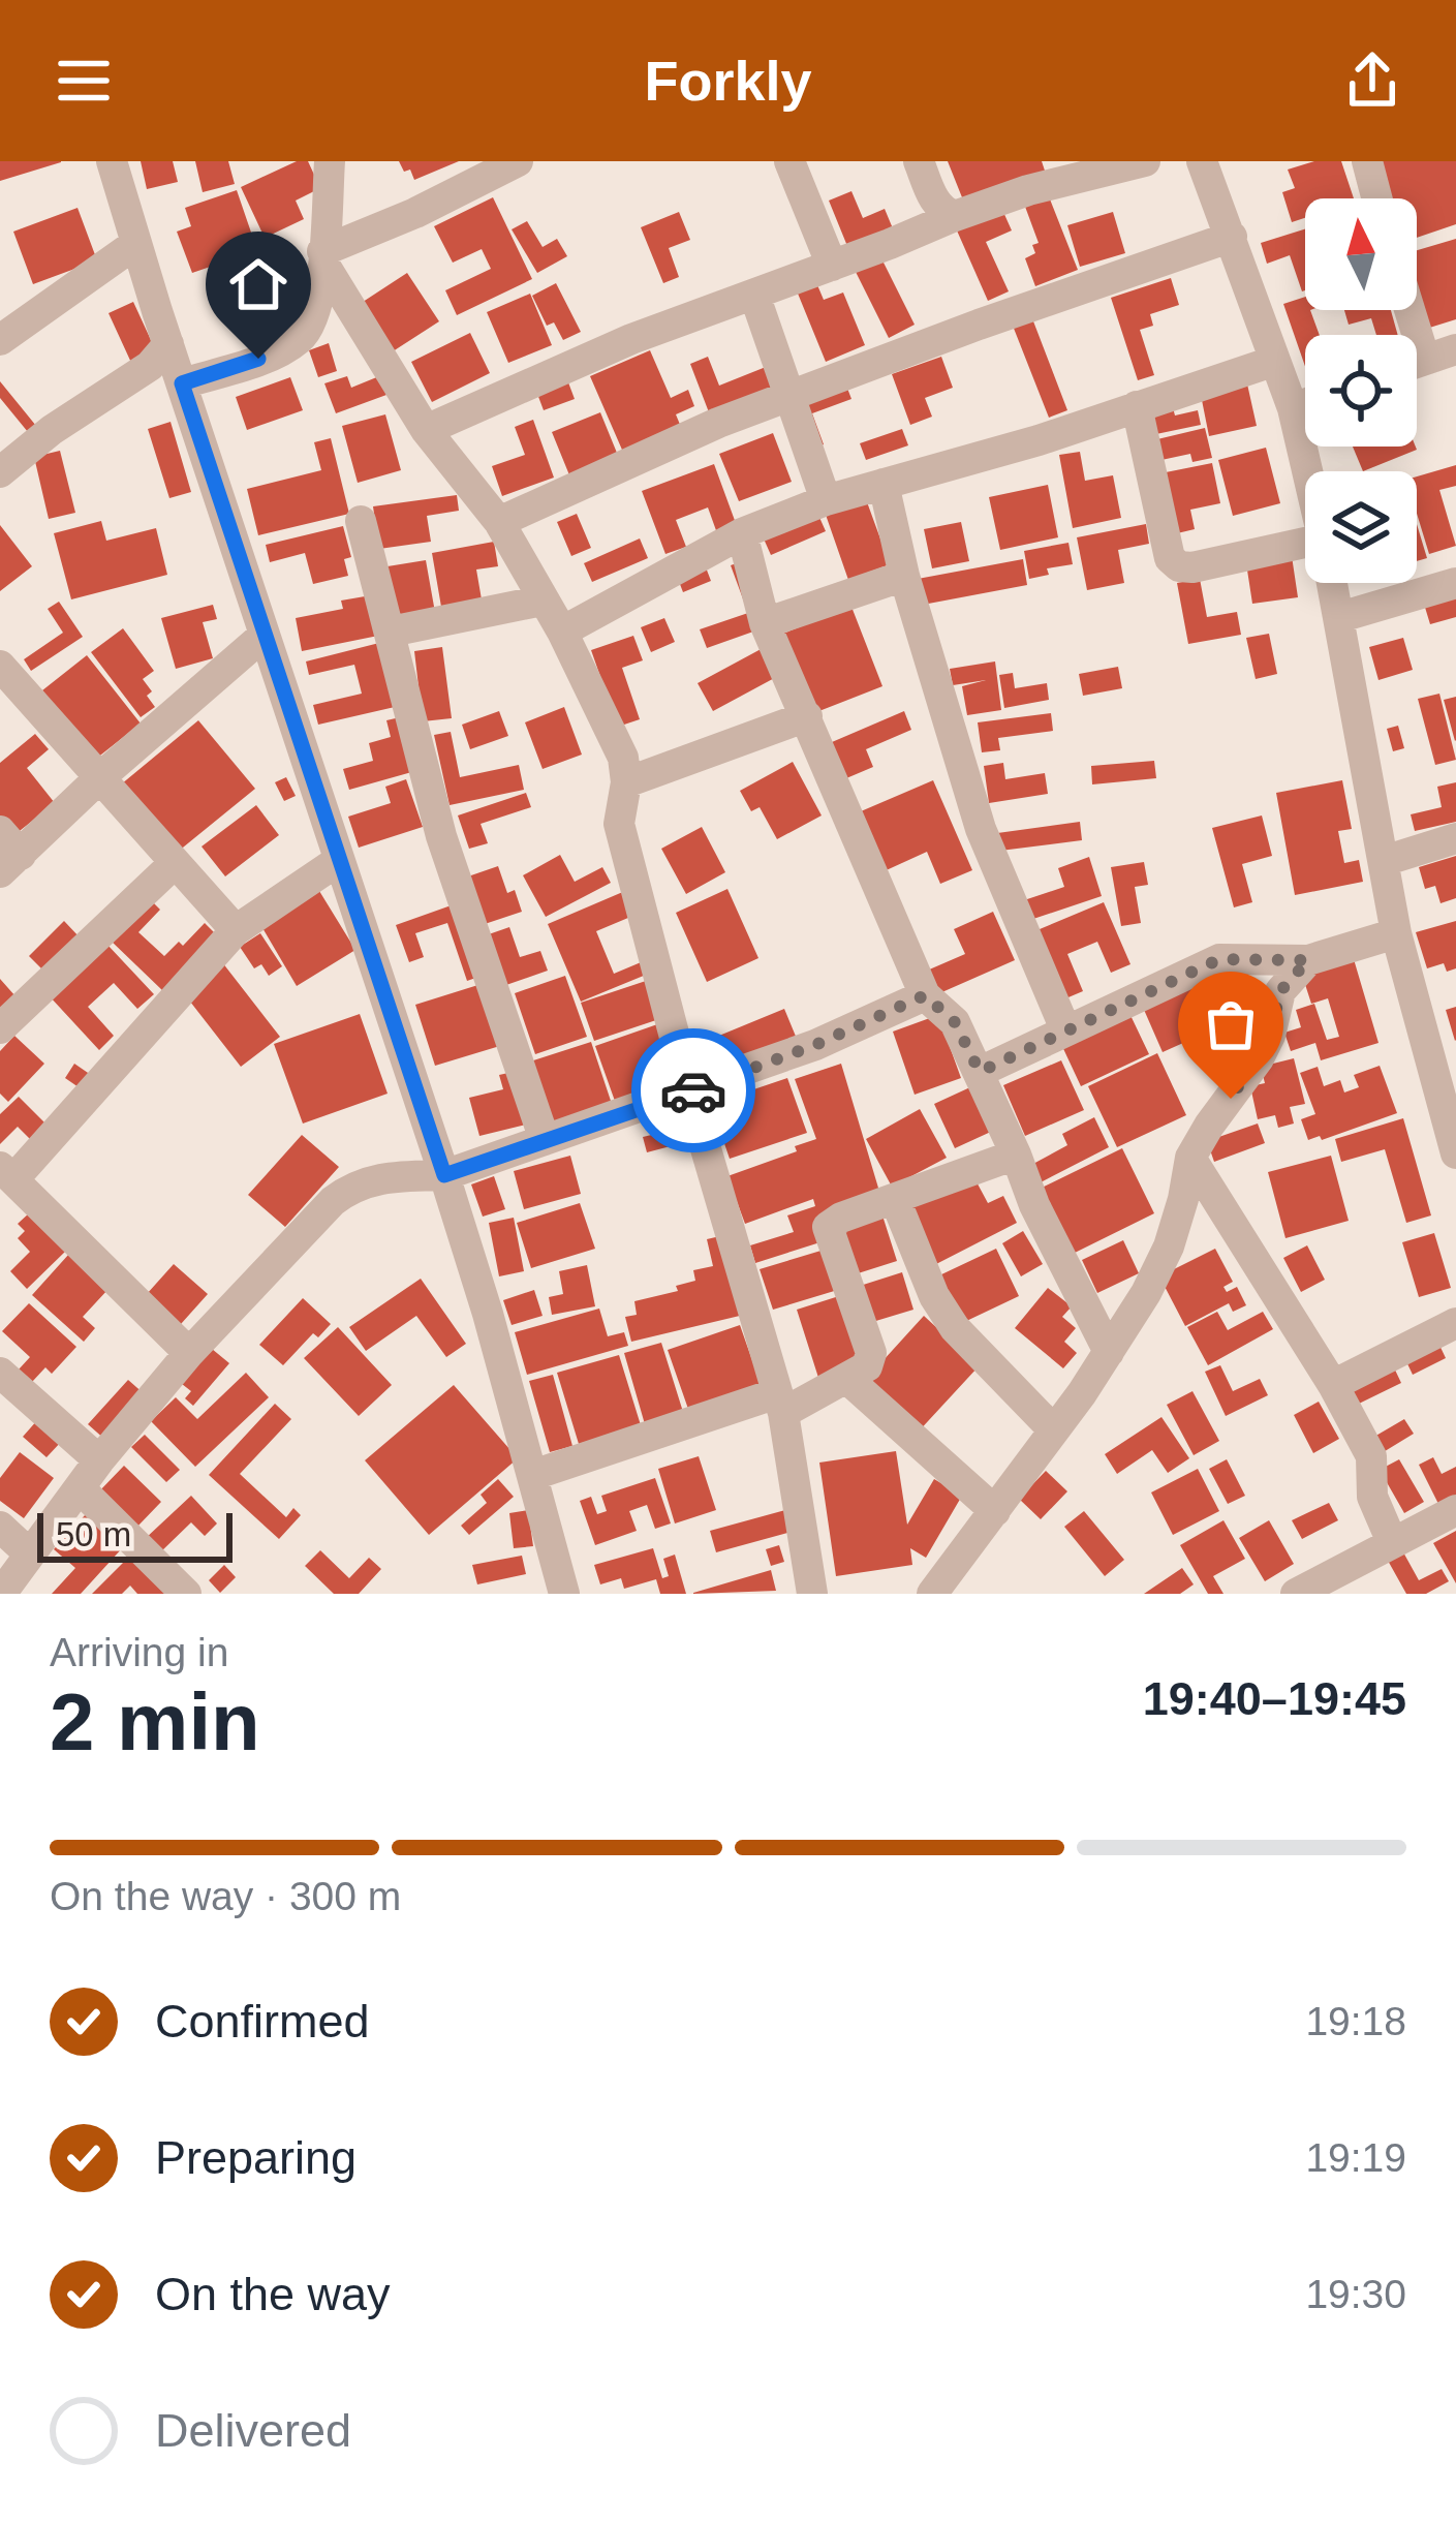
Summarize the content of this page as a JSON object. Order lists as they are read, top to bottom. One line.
{"scale_bar":"50 m","north":"top","page":{"header":"Forkly","scale":"50 m","heading":["2 min","Arriving in","19:40–19:45"],"bar":"On the way · 300 m","list":[["Confirmed","19:18"],["Preparing","19:19"],["On the way","19:30"],"Delivered"]}}
